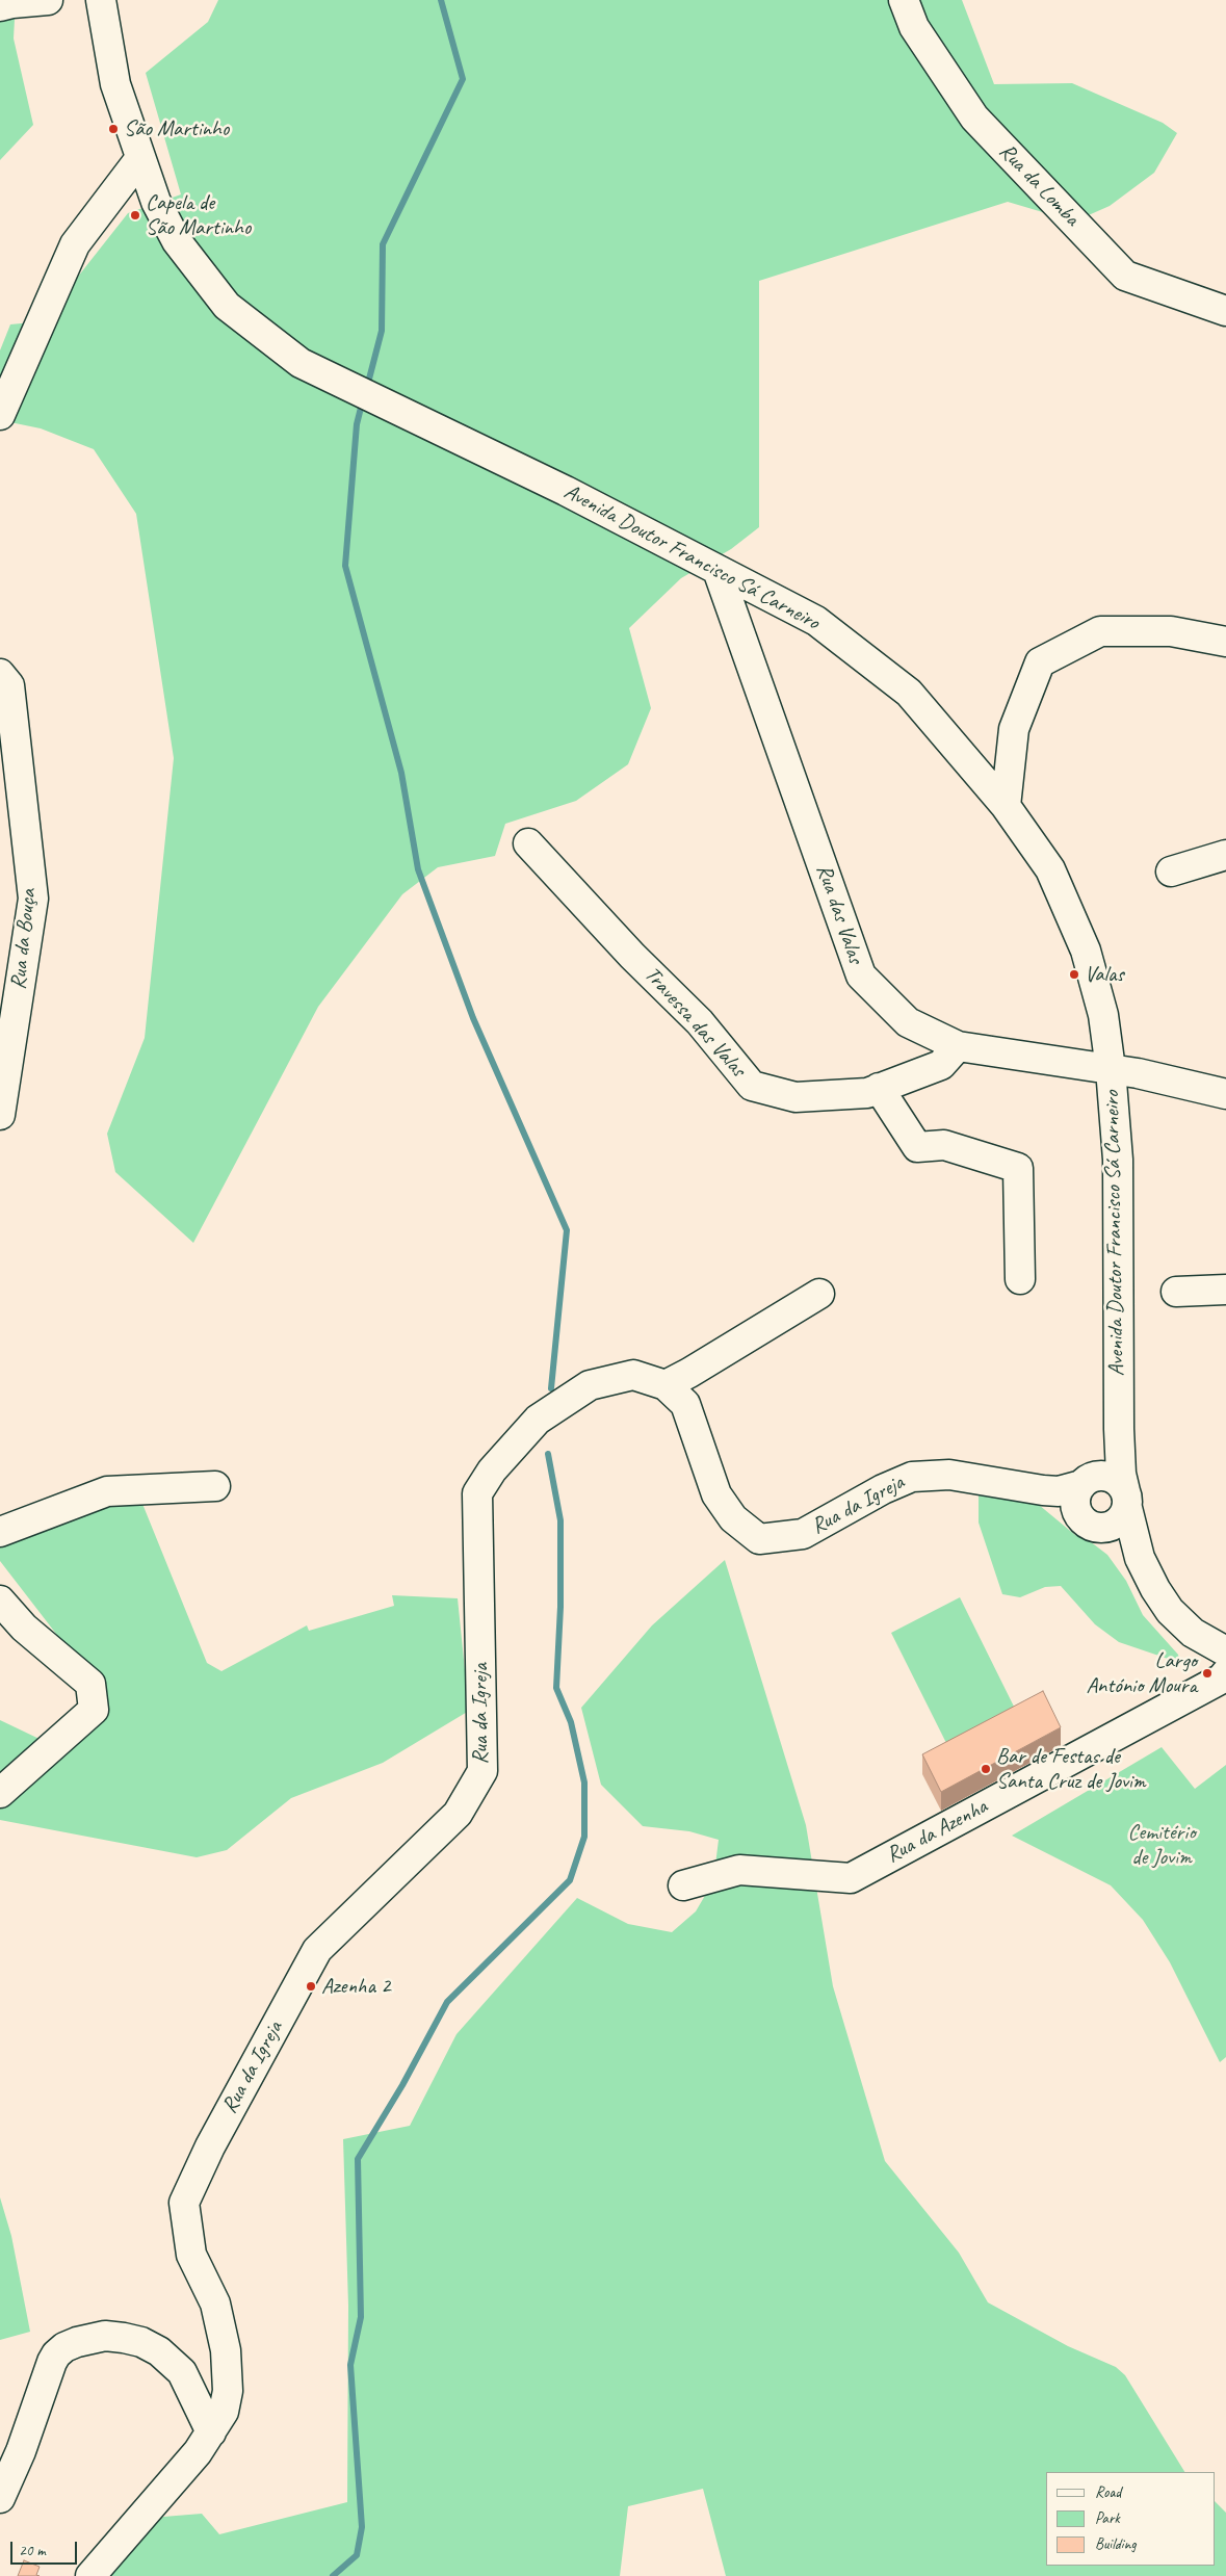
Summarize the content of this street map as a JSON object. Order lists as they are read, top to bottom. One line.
{"streets":{"street":["Rua da Lomba","Avenida Doutor Francisco Sá Carneiro","Rua das Valas","Rua da Bouça","Travessa das Valas","Rua da Igreja","Rua da Azenha"]},"crossings":[["Avenida Doutor Francisco Sá Carneiro","Rua das Valas"],["Avenida Doutor Francisco Sá Carneiro","Rua da Igreja"],["Rua das Valas","Travessa das Valas"]],"parks":["Cemitério de Jovim"],"places":["São Martinho","Capela de São Martinho","Valas","Largo António Moura","Bar de Festas de Santa Cruz de Jovim","Azenha 2"],"legend":["Road","Park","Building"],"scale_bar":"20 m"}
